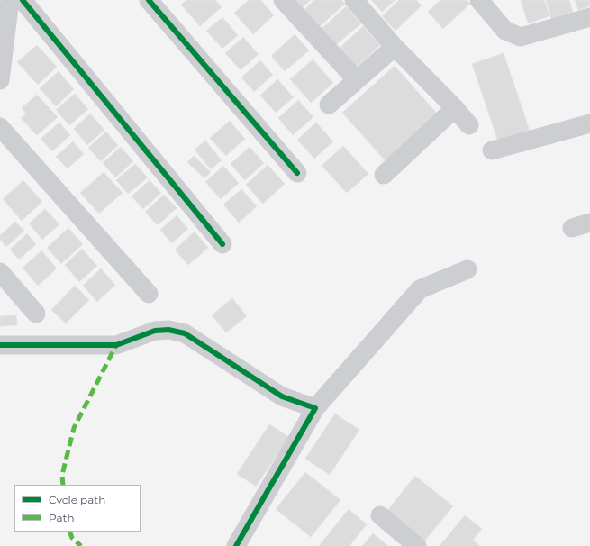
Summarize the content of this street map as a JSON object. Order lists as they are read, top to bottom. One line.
{"legend":["Cycle path","Path"]}
